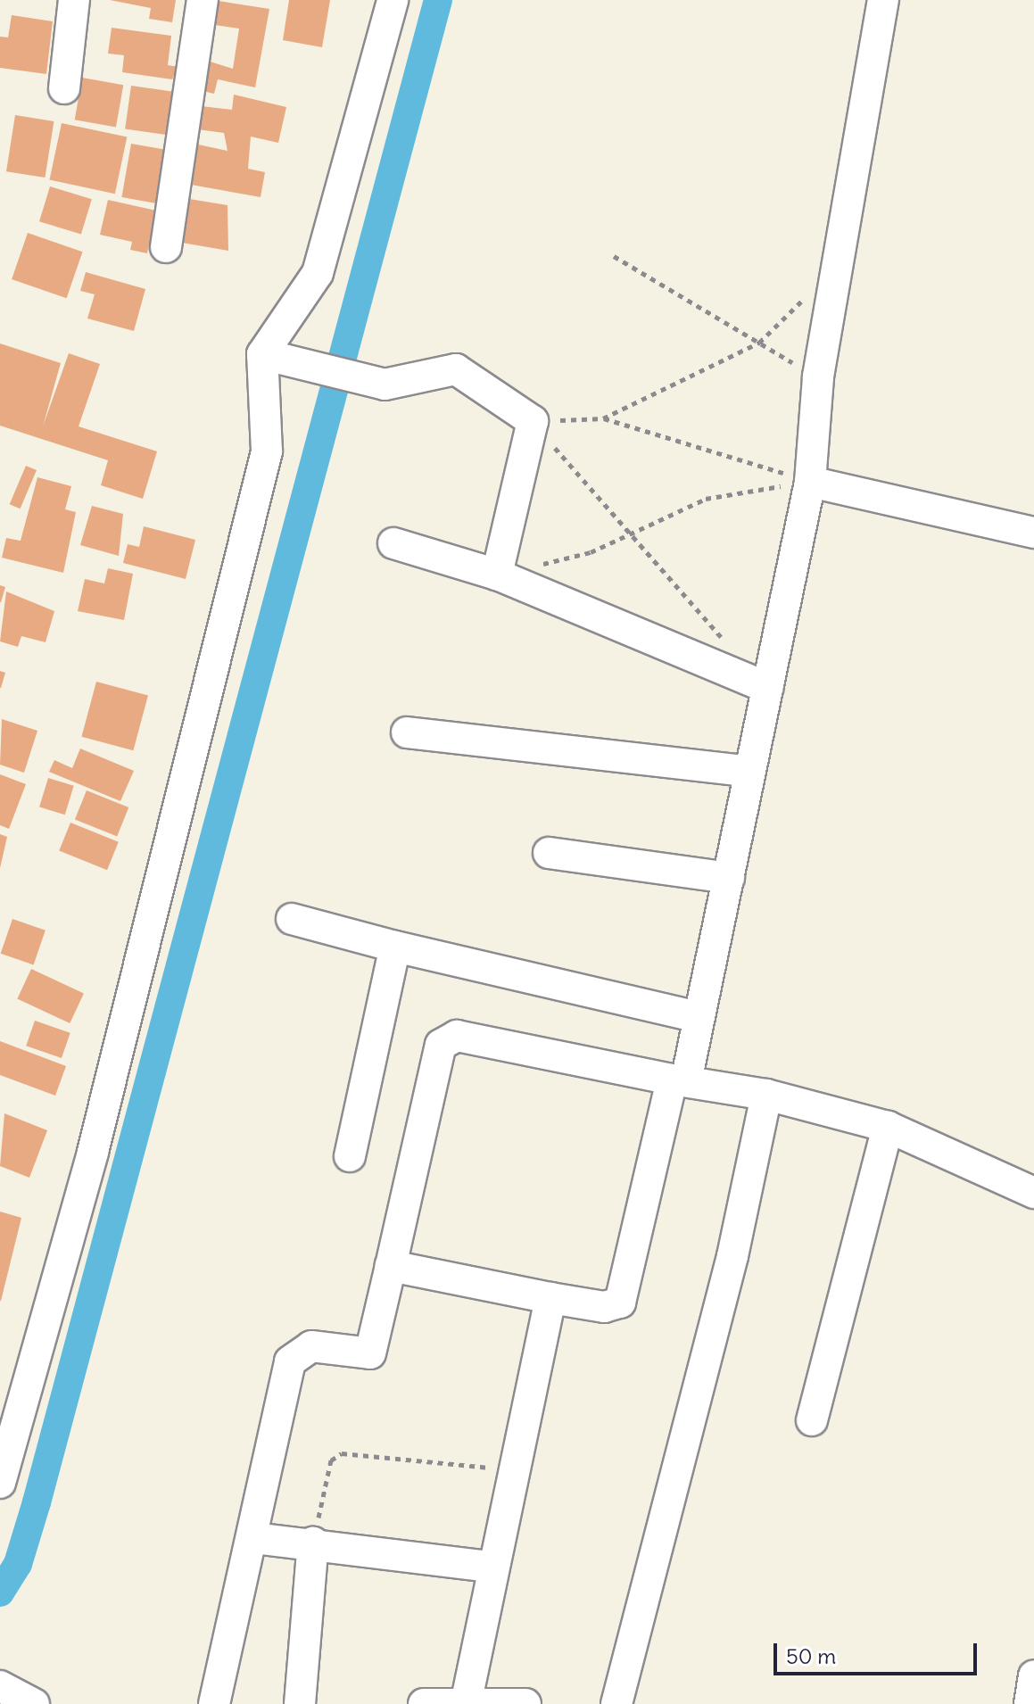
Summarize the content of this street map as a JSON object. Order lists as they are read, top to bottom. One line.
{"scale_bar":"50 m"}
